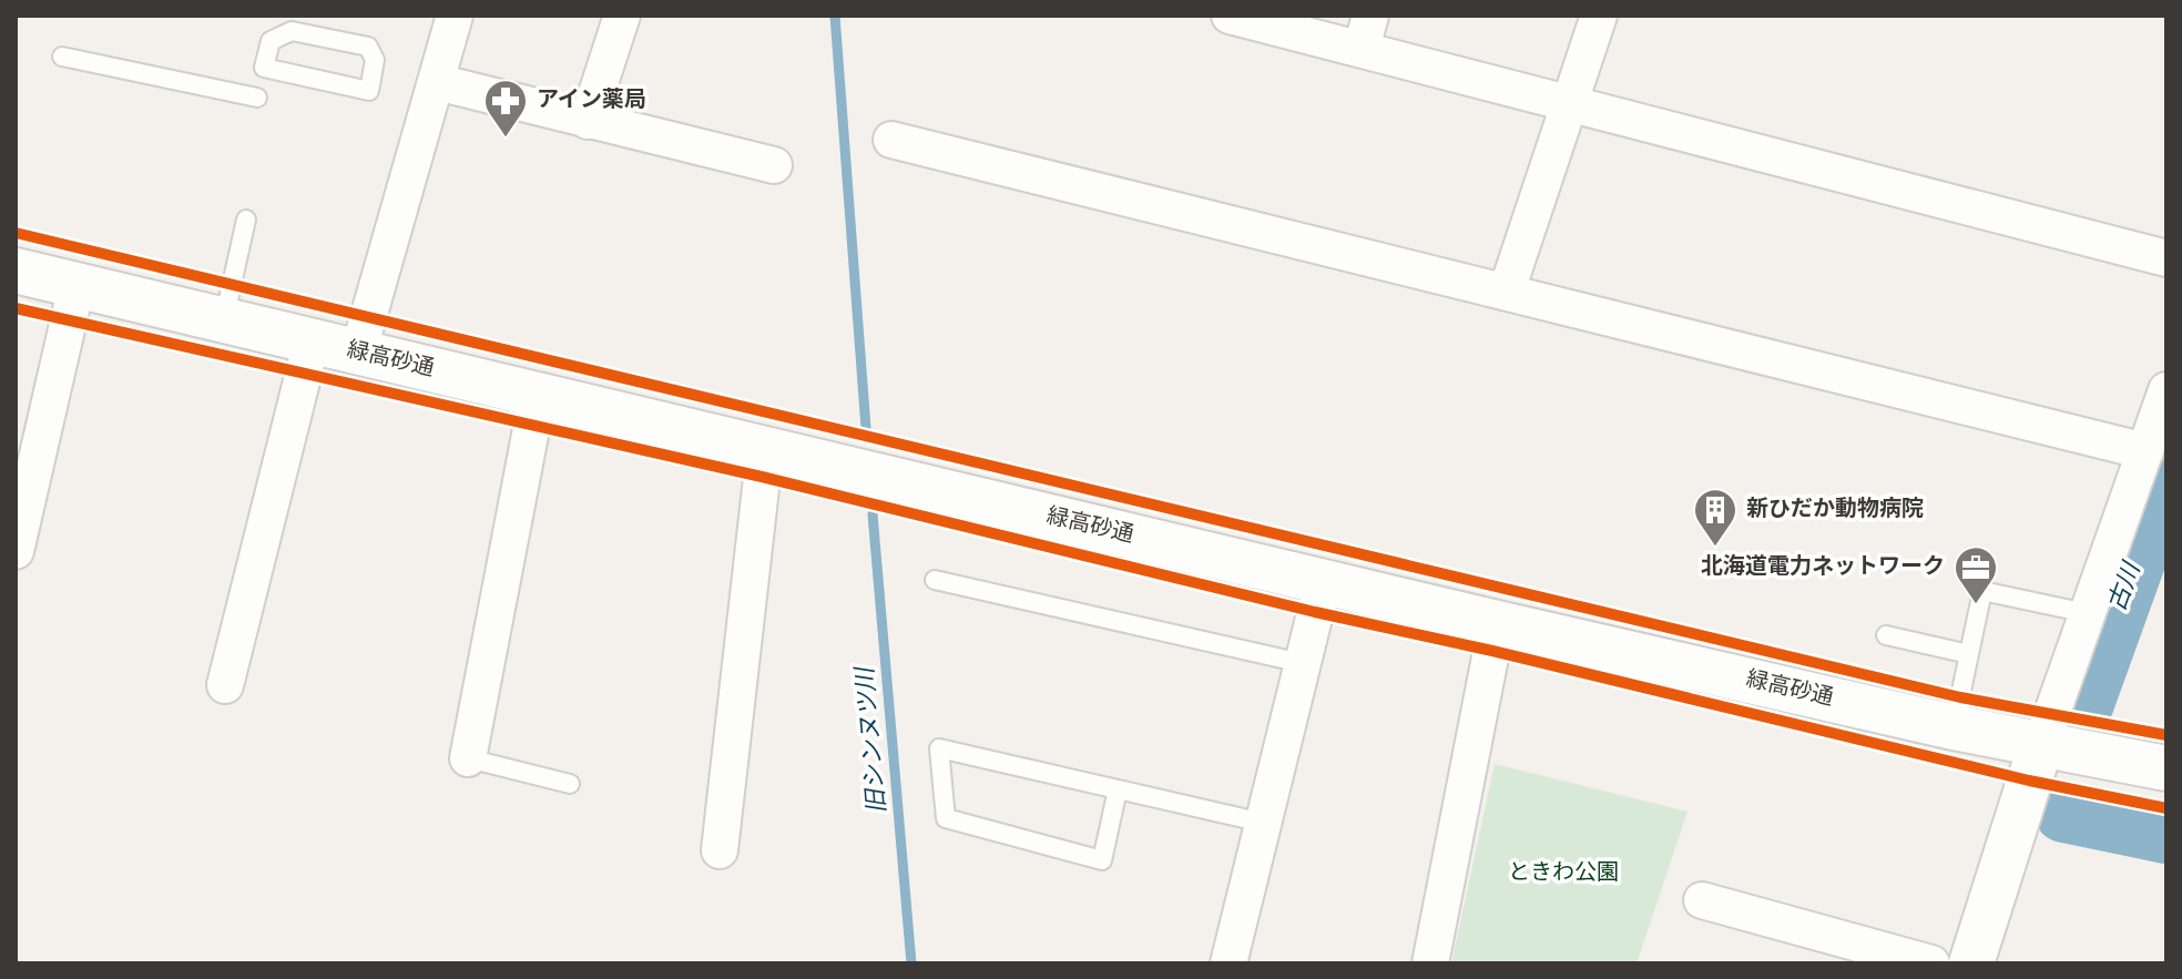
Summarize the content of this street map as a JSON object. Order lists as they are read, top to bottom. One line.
{"streets":{"street":["緑高砂通"]},"water":["古川","旧シンヌツ川"],"parks":["ときわ公園"],"places":{"pharmacy":["アイン薬局"],"building":["新ひだか動物病院"],"office":["北海道電力ネットワーク"]}}
